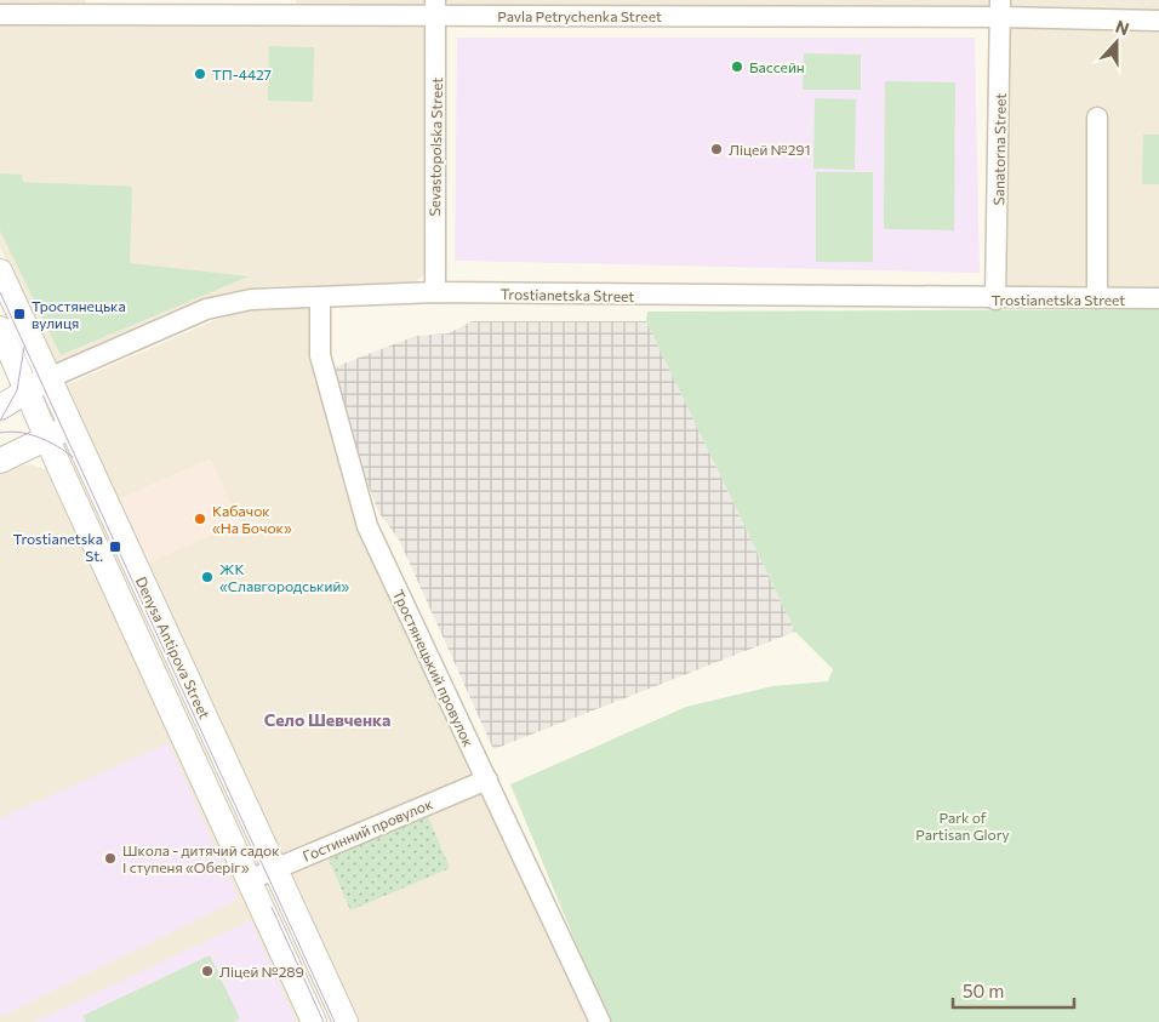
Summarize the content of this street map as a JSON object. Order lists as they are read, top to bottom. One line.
{"streets":{"street":["Pavla Petrychenka Street","Sevastopolska Street","Sanatorna Street","Trostianetska Street","Denysa Antipova Street","Тростянецький провулок","Гостинний провулок"]},"crossings":[["Pavla Petrychenka Street","Sevastopolska Street"],["Pavla Petrychenka Street","Sanatorna Street"],["Sevastopolska Street","Trostianetska Street"],["Sanatorna Street","Trostianetska Street"],["Trostianetska Street","Denysa Antipova Street"],["Trostianetska Street","Тростянецький провулок"],["Denysa Antipova Street","Гостинний провулок"],["Тростянецький провулок","Гостинний провулок"]],"districts":["Село Шевченка"],"parks":["Park of Partisan Glory"],"places":{"other":["Бассейн","ТП-4427","Ліцей №291","Кабачок «На Бочок»","ЖК «Славгородський»","Школа - дитячий садок І ступеня «Оберіг»","Ліцей №289"],"transit":["Тростянецька вулиця","Trostianetska St."]},"scale_bar":"50 m","north":"top"}
